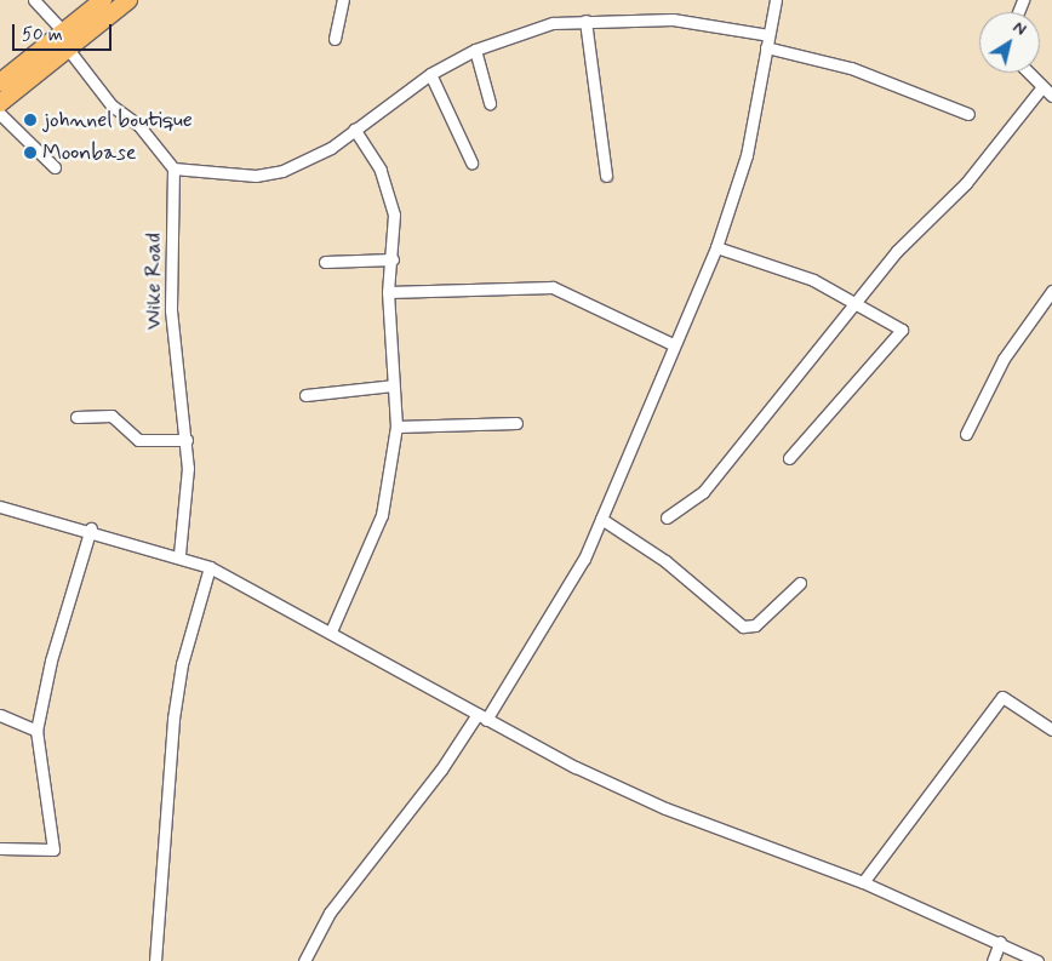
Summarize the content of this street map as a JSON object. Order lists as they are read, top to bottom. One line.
{"streets":{"street":["Wike Road"]},"places":["johnnel boutique","Moonbase"],"scale_bar":"50 m","north":"top right"}
